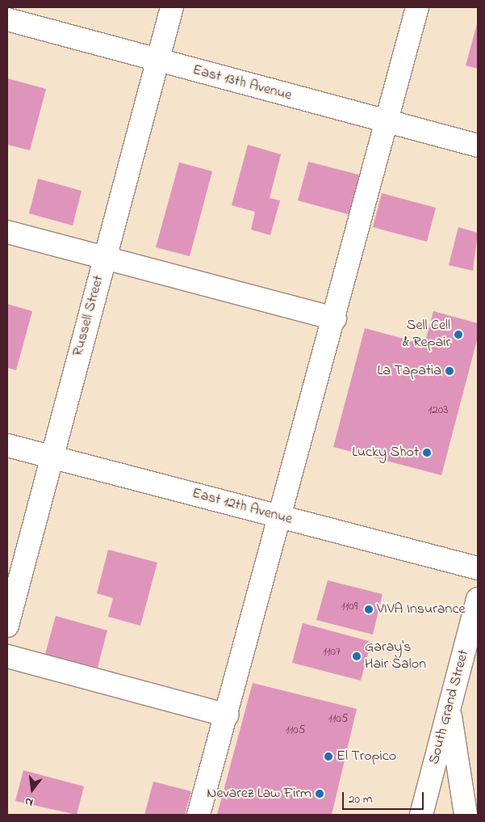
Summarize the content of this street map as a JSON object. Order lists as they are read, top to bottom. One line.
{"streets":{"street":["East 13th Avenue","Russell Street","East 12th Avenue","South Grand Street"]},"crossings":[["East 13th Avenue","Russell Street"],["Russell Street","East 12th Avenue"]],"places":["Sell Cell & Repair","La Tapatia","Lucky Shot","VIVA Insurance","Garay's Hair Salon","El Tropico","Nevarez Law Firm"],"house_numbers":["1203","1109","1107","1105","1105"],"scale_bar":"20 m","north":"bottom"}
